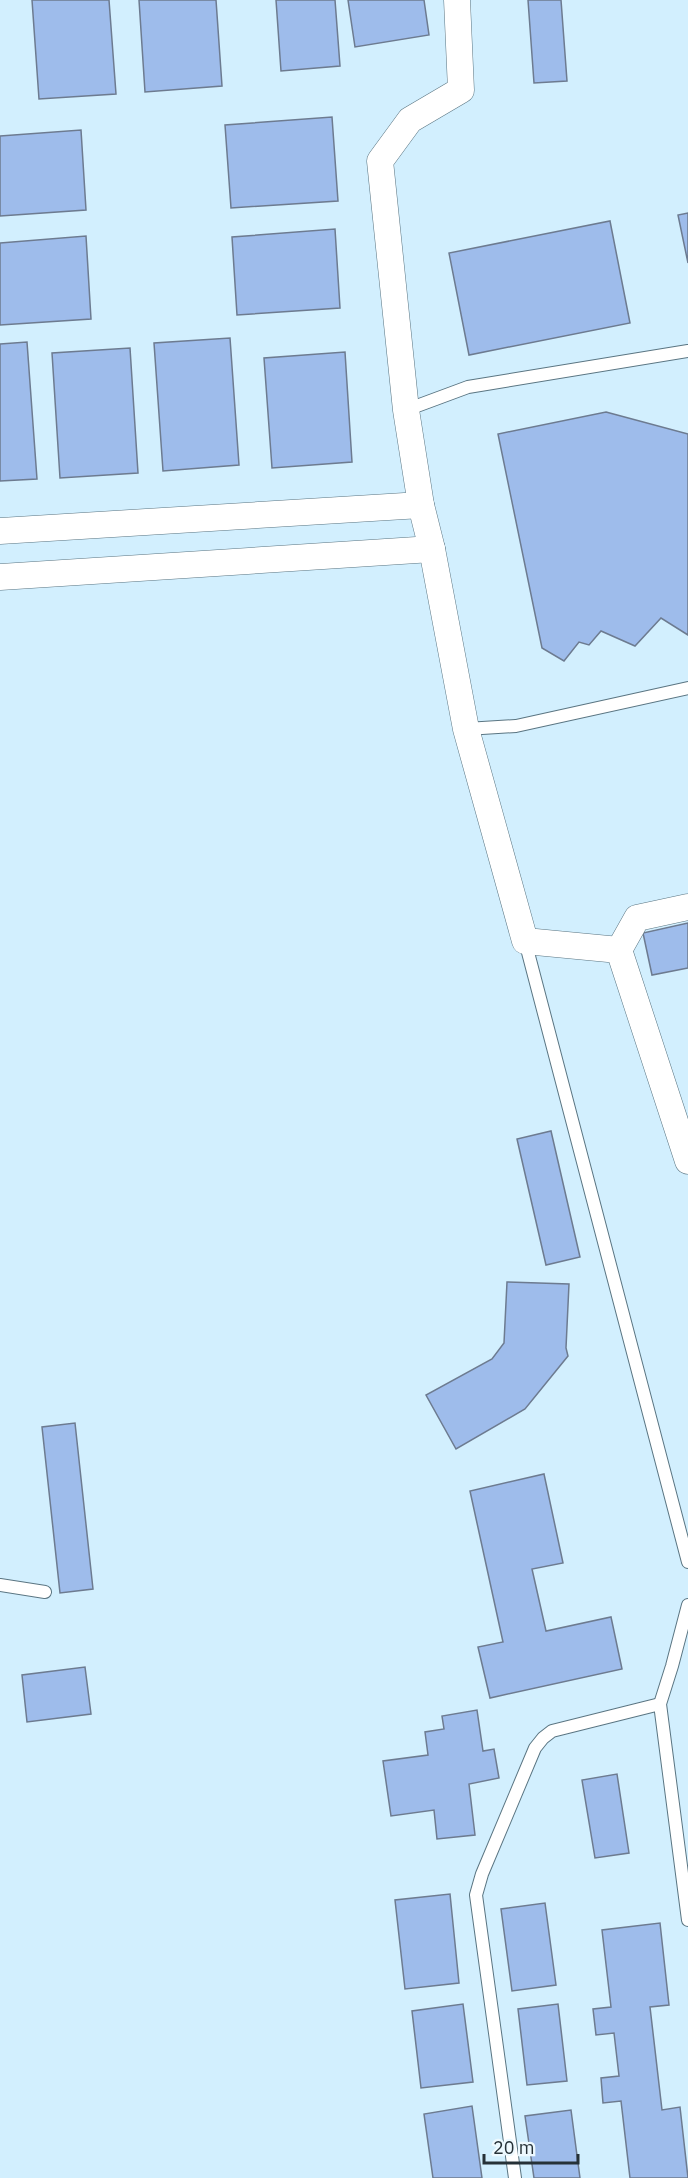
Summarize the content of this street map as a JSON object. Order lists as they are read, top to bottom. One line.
{"scale_bar":"20 m"}
